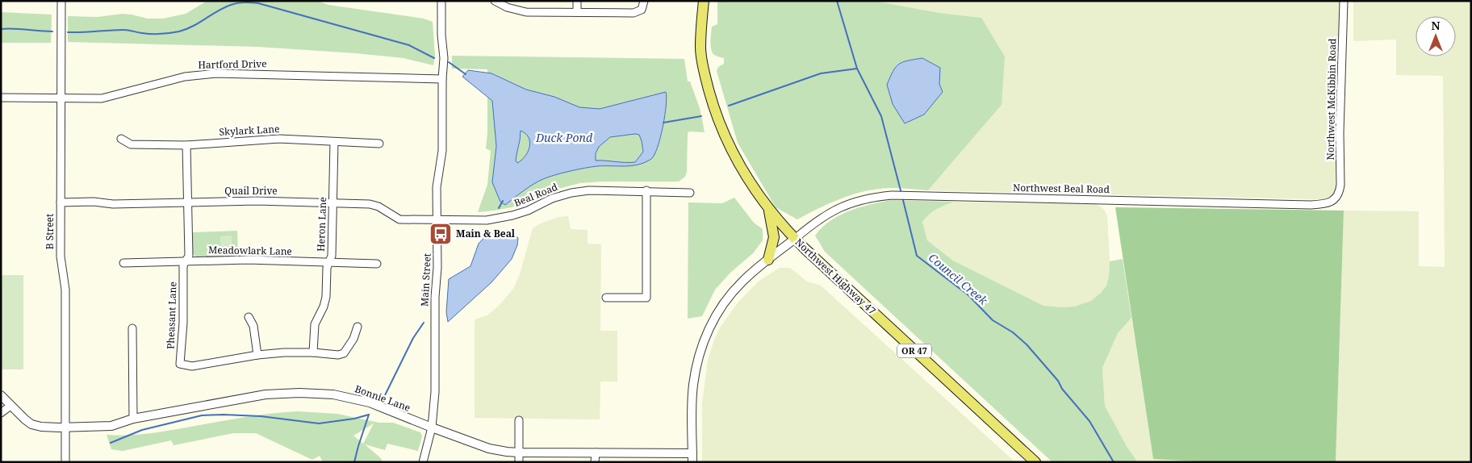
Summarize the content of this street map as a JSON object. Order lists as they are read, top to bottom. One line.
{"streets":{"main road":["Northwest Highway 47","OR 47"],"street":["Hartford Drive","Northwest McKibbin Road","Skylark Lane","Northwest Beal Road","Quail Drive","Beal Road","Heron Lane","B Street","Meadowlark Lane","Main Street","Pheasant Lane","Bonnie Lane"]},"crossings":[["Hartford Drive","B Street"],["Hartford Drive","Main Street"],["Northwest McKibbin Road","Northwest Beal Road"],["Skylark Lane","Heron Lane"],["Skylark Lane","Pheasant Lane"],["Northwest Beal Road","Northwest Highway 47"],["Quail Drive","Beal Road"],["Quail Drive","Heron Lane"],["Quail Drive","B Street"],["Quail Drive","Main Street"],["Quail Drive","Pheasant Lane"],["Beal Road","Main Street"],["Heron Lane","Meadowlark Lane"],["Heron Lane","Pheasant Lane"],["B Street","Bonnie Lane"],["Meadowlark Lane","Pheasant Lane"],["Main Street","Bonnie Lane"]],"water":["Duck Pond","Council Creek"],"places":{"bus stop":["Main & Beal"]},"north":"top"}
